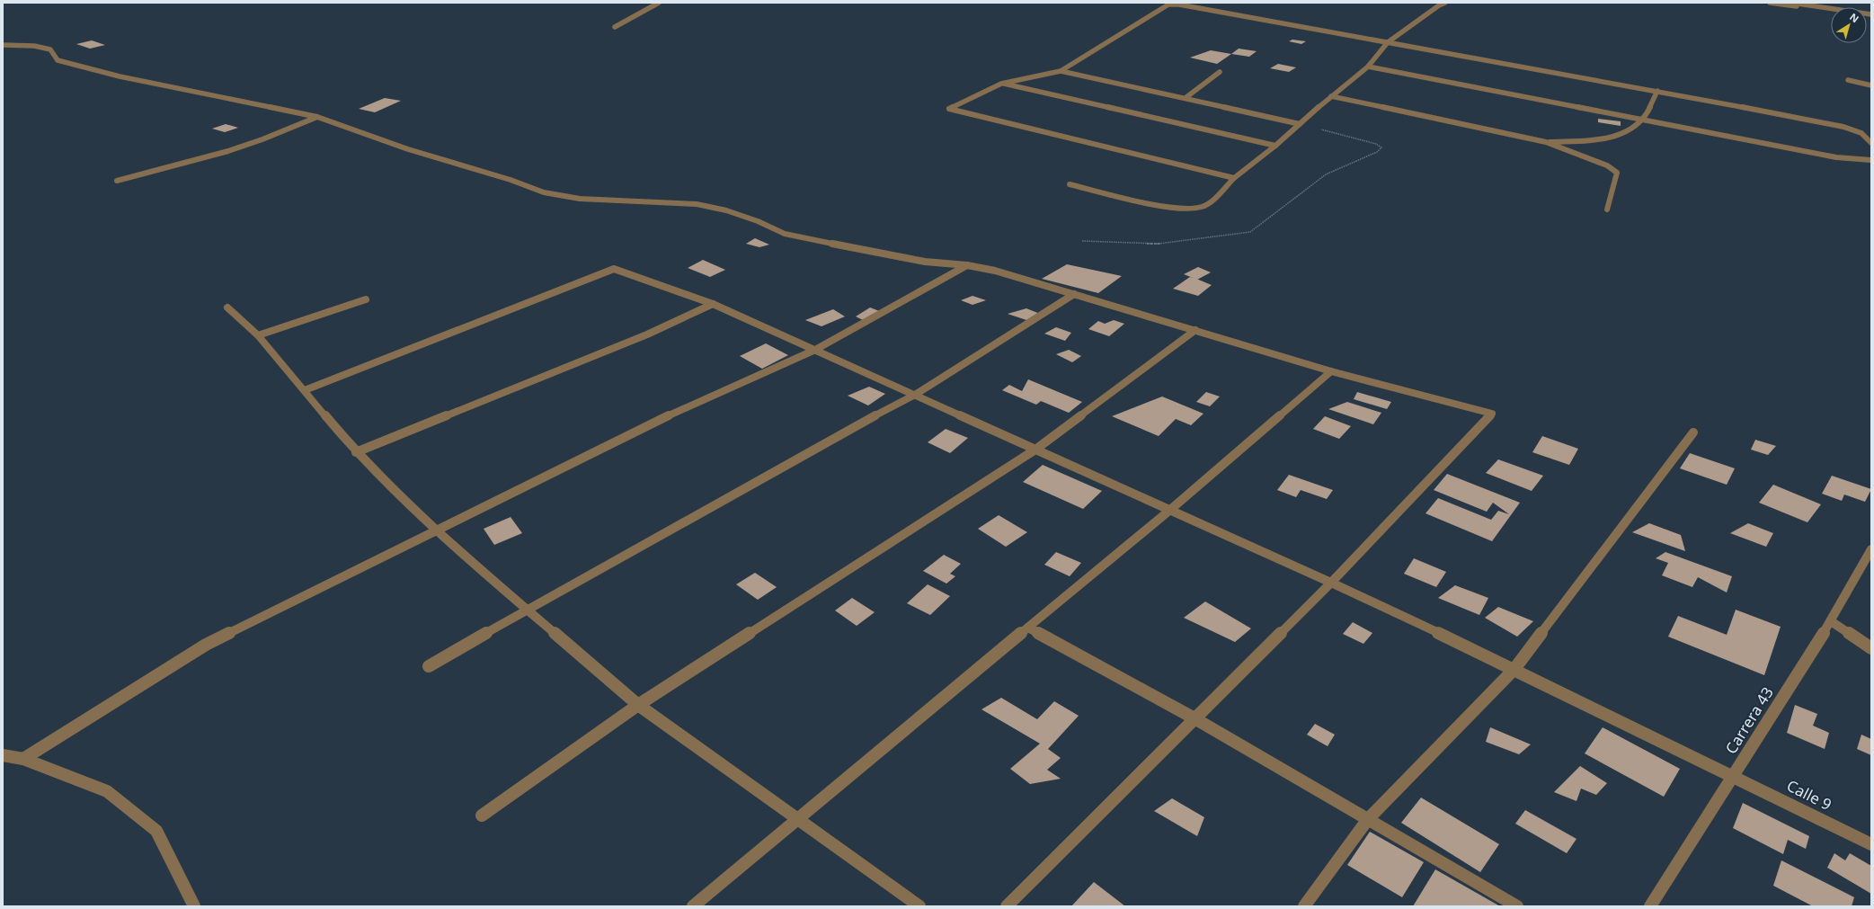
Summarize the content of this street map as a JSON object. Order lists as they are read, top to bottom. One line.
{"streets":{"street":["Carrera 43","Calle 9"]},"crossings":[["Carrera 43","Calle 9"]],"north":"top right"}
